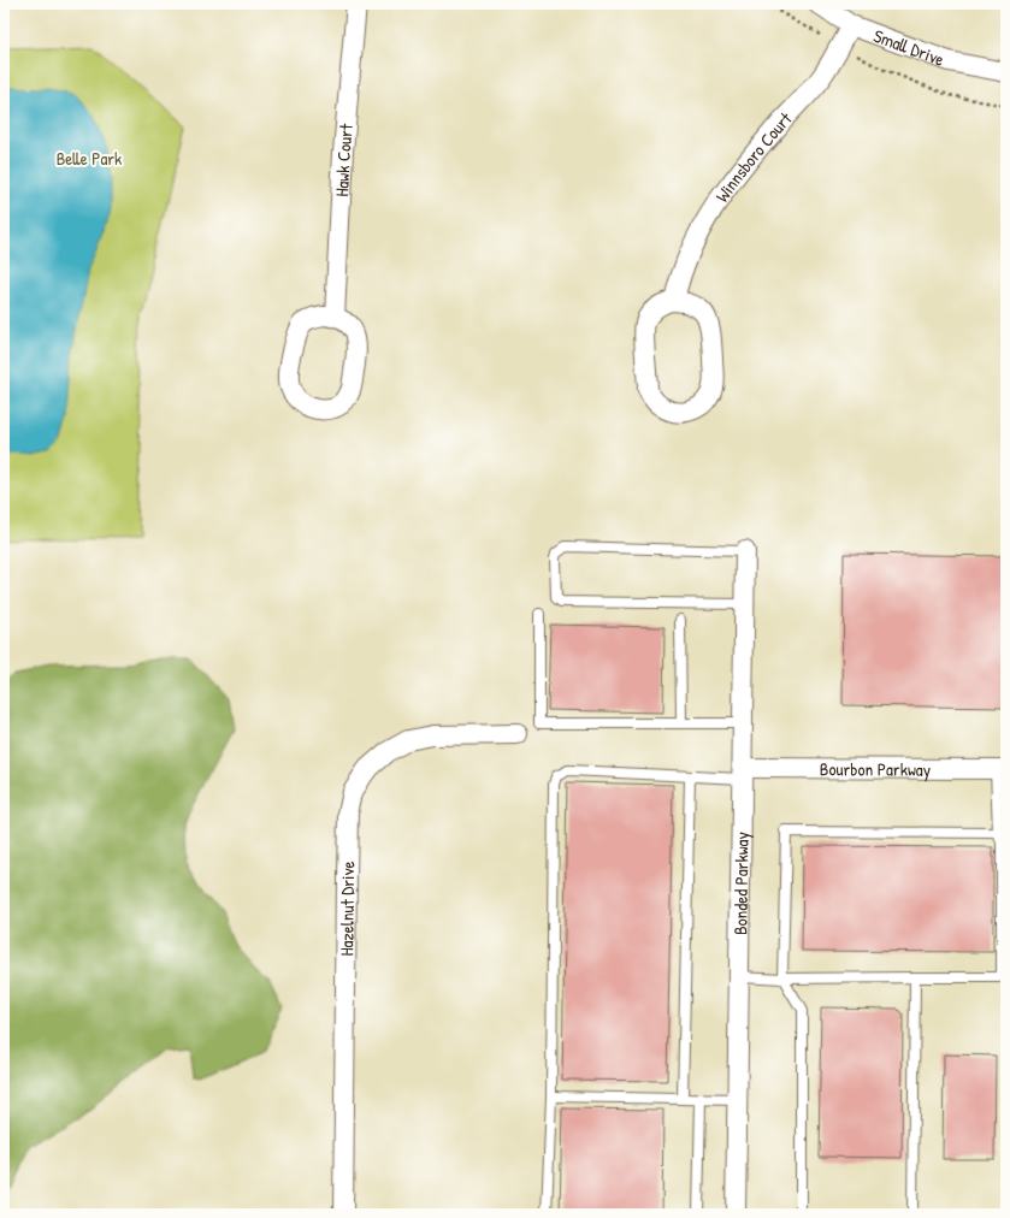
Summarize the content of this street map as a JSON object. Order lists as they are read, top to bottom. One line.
{"streets":{"street":["Small Drive","Winnsboro Court","Hawk Court","Bourbon Parkway","Bonded Parkway","Hazelnut Drive"]},"crossings":[["Small Drive","Winnsboro Court"],["Bourbon Parkway","Bonded Parkway"]],"parks":["Belle Park"]}
